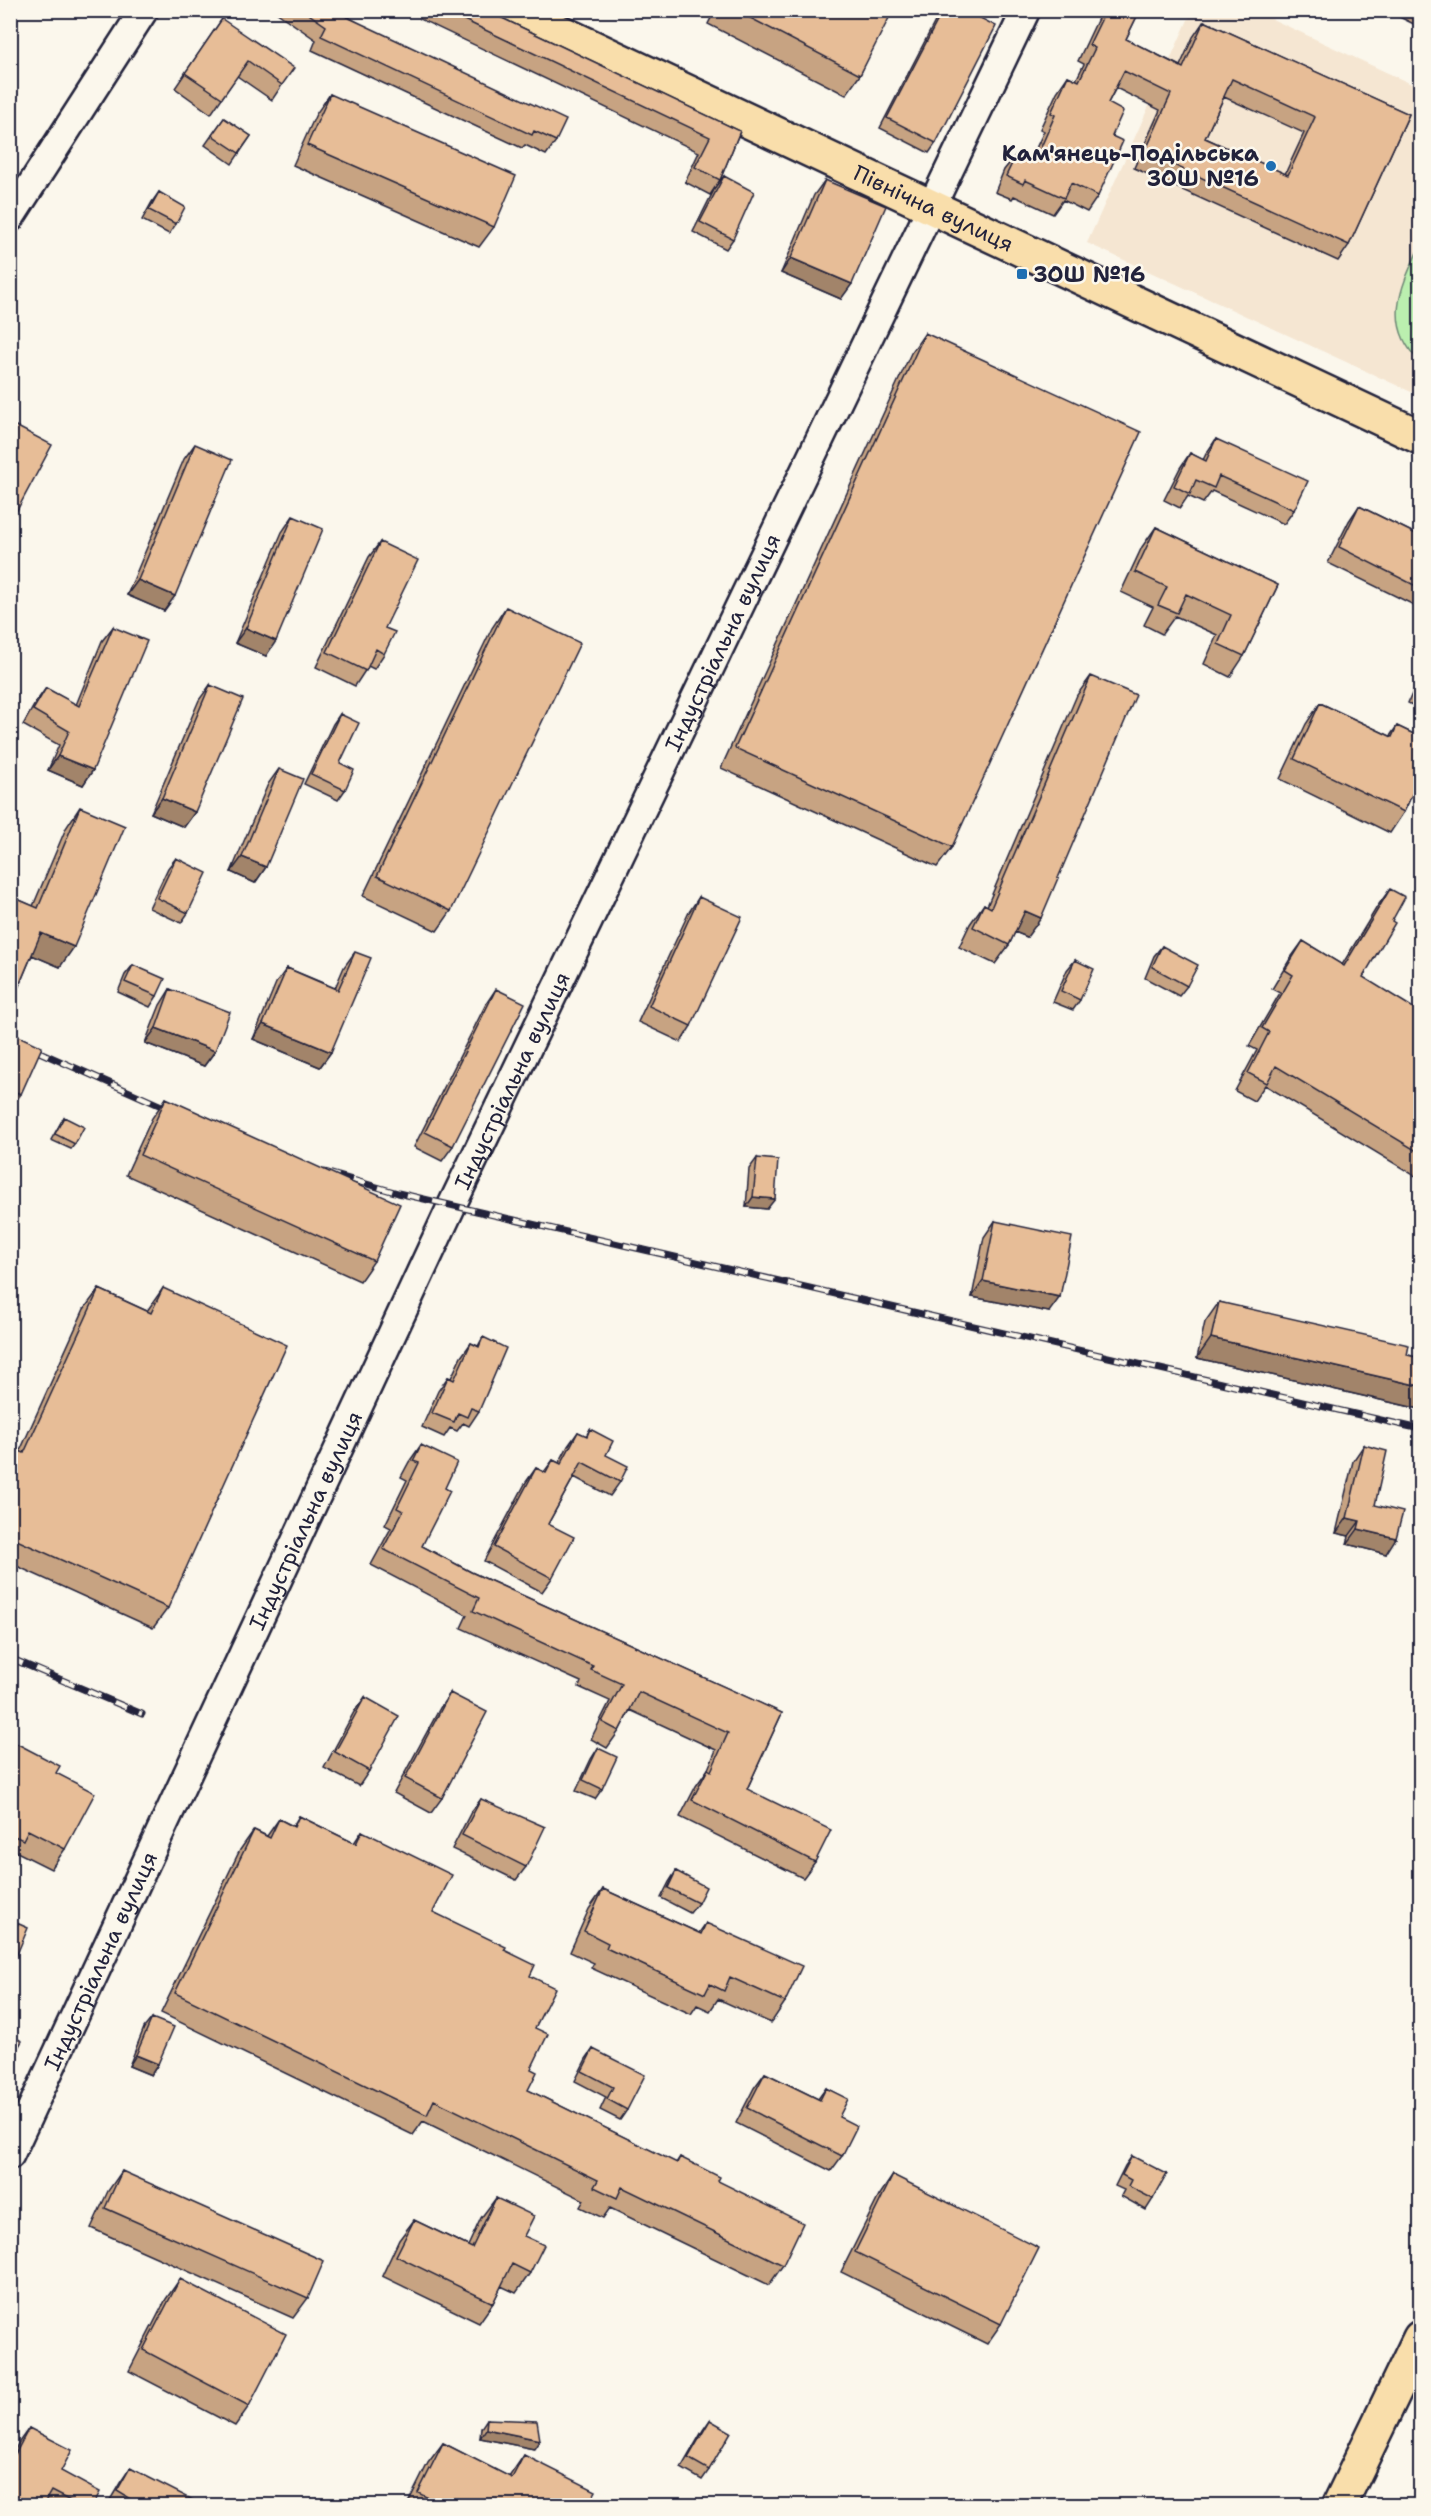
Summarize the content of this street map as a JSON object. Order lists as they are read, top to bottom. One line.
{"streets":{"main road":["Північна вулиця"],"street":["Індустріальна вулиця"]},"crossings":[["Північна вулиця","Індустріальна вулиця"]],"places":{"other":["Кам'янець-Подільська ЗОШ №16"],"transit":["ЗОШ №16"]}}
